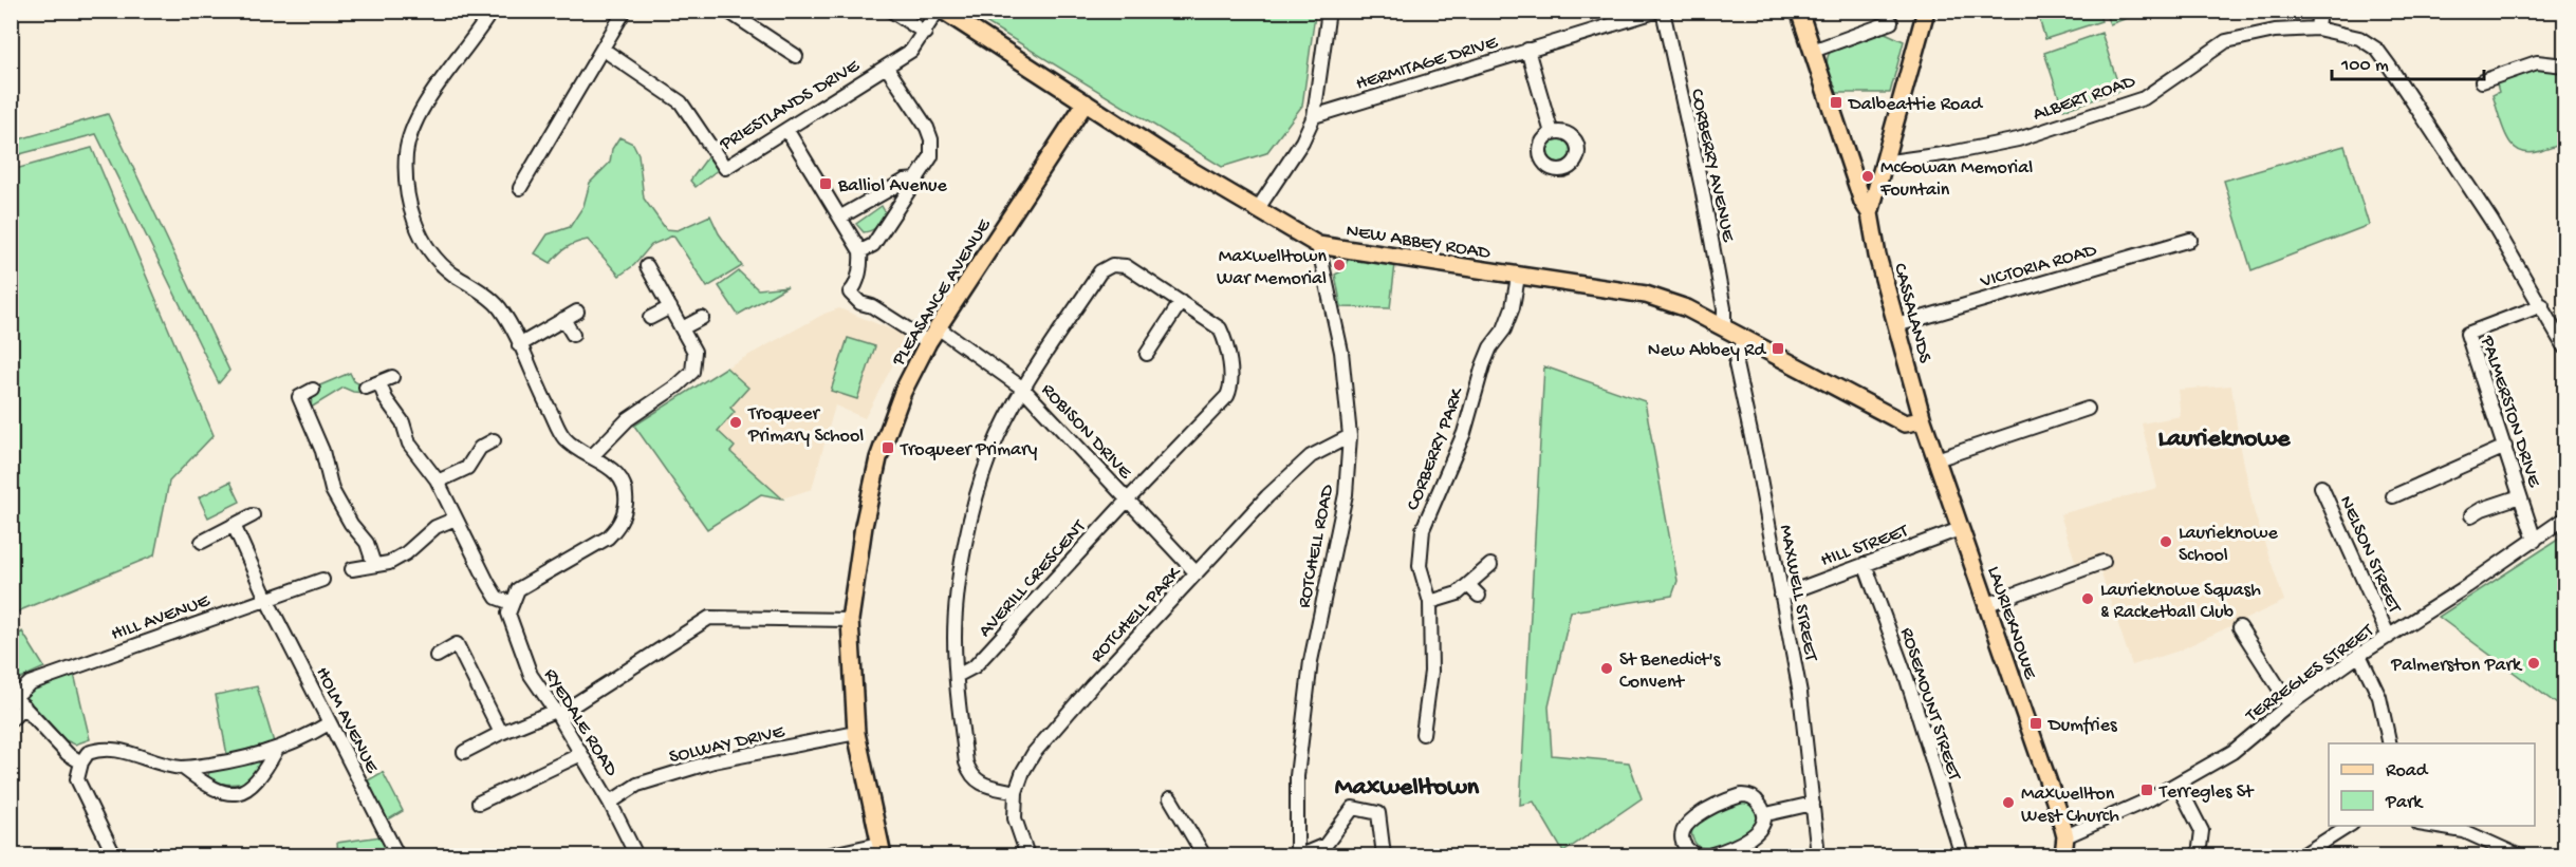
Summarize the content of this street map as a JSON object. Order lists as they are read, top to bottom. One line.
{"streets":{"main road":["NEW ABBEY ROAD","PLEASANCE AVENUE","CASSALANDS","LAURIEKNOWE"],"street":["HERMITAGE DRIVE","ALBERT ROAD","PRIESTLANDS DRIVE","CORBERRY AVENUE","VICTORIA ROAD","PALMERSTON DRIVE","ROBISON DRIVE","CORBERRY PARK","HILL STREET","ROTCHELL ROAD","NELSON STREET","AVERILL CRESCENT","MAXWELL STREET","ROTCHELL PARK","HILL AVENUE","TERREGLES STREET","ROSEMOUNT STREET","HOLM AVENUE","RYEDALE ROAD","SOLWAY DRIVE"]},"crossings":[["HERMITAGE DRIVE","CORBERRY AVENUE"],["ALBERT ROAD","PALMERSTON DRIVE"],["CORBERRY AVENUE","NEW ABBEY ROAD"],["NEW ABBEY ROAD","PLEASANCE AVENUE"],["NEW ABBEY ROAD","CASSALANDS"],["NEW ABBEY ROAD","CORBERRY PARK"],["NEW ABBEY ROAD","ROTCHELL ROAD"],["NEW ABBEY ROAD","MAXWELL STREET"],["NEW ABBEY ROAD","LAURIEKNOWE"],["VICTORIA ROAD","CASSALANDS"],["PLEASANCE AVENUE","ROBISON DRIVE"],["PLEASANCE AVENUE","SOLWAY DRIVE"],["CASSALANDS","LAURIEKNOWE"],["PALMERSTON DRIVE","TERREGLES STREET"],["ROBISON DRIVE","AVERILL CRESCENT"],["ROBISON DRIVE","ROTCHELL PARK"],["HILL STREET","MAXWELL STREET"],["HILL STREET","LAURIEKNOWE"],["HILL STREET","ROSEMOUNT STREET"],["ROTCHELL ROAD","ROTCHELL PARK"],["NELSON STREET","TERREGLES STREET"],["AVERILL CRESCENT","ROTCHELL PARK"],["HILL AVENUE","HOLM AVENUE"],["LAURIEKNOWE","TERREGLES STREET"],["RYEDALE ROAD","SOLWAY DRIVE"]],"districts":["Laurieknowe","Maxwelltown"],"places":{"transit":["Dalbeattie Road","Balliol Avenue","New Abbey Rd","Troqueer Primary","Dumfries","Terregles St"],"other":["McGowan Memorial Fountain","Maxwelltown War Memorial","Troqueer Primary School","Laurieknowe School","Laurieknowe Squash & Racketball Club","Palmerston Park","St Benedict's Convent","Maxwellton West Church"]},"legend":["Road","Park"],"scale_bar":"100 m"}
